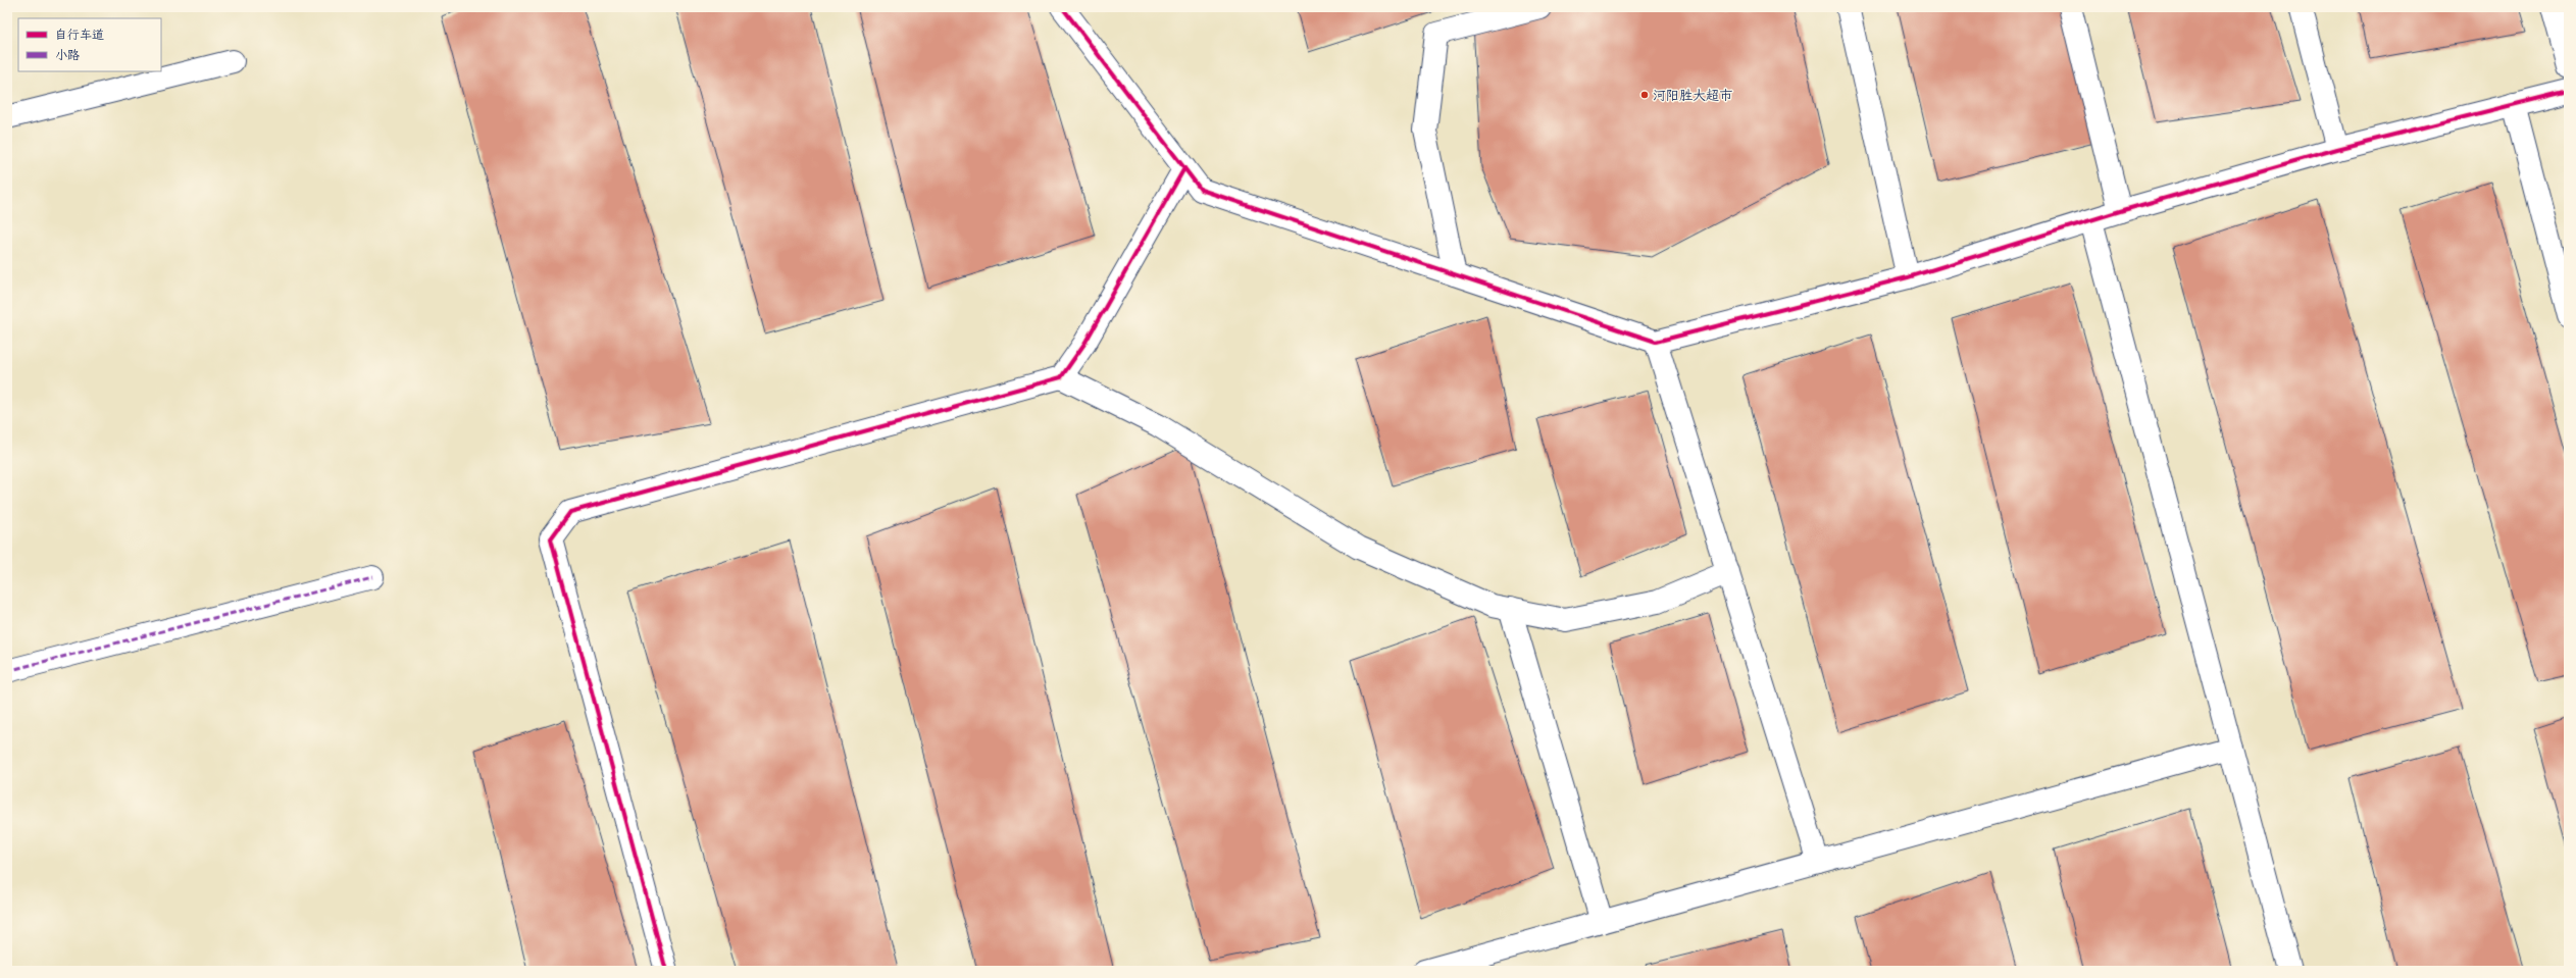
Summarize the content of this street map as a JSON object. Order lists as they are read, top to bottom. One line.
{"places":["河阳胜大超市"],"legend":["自行车道","小路"]}
